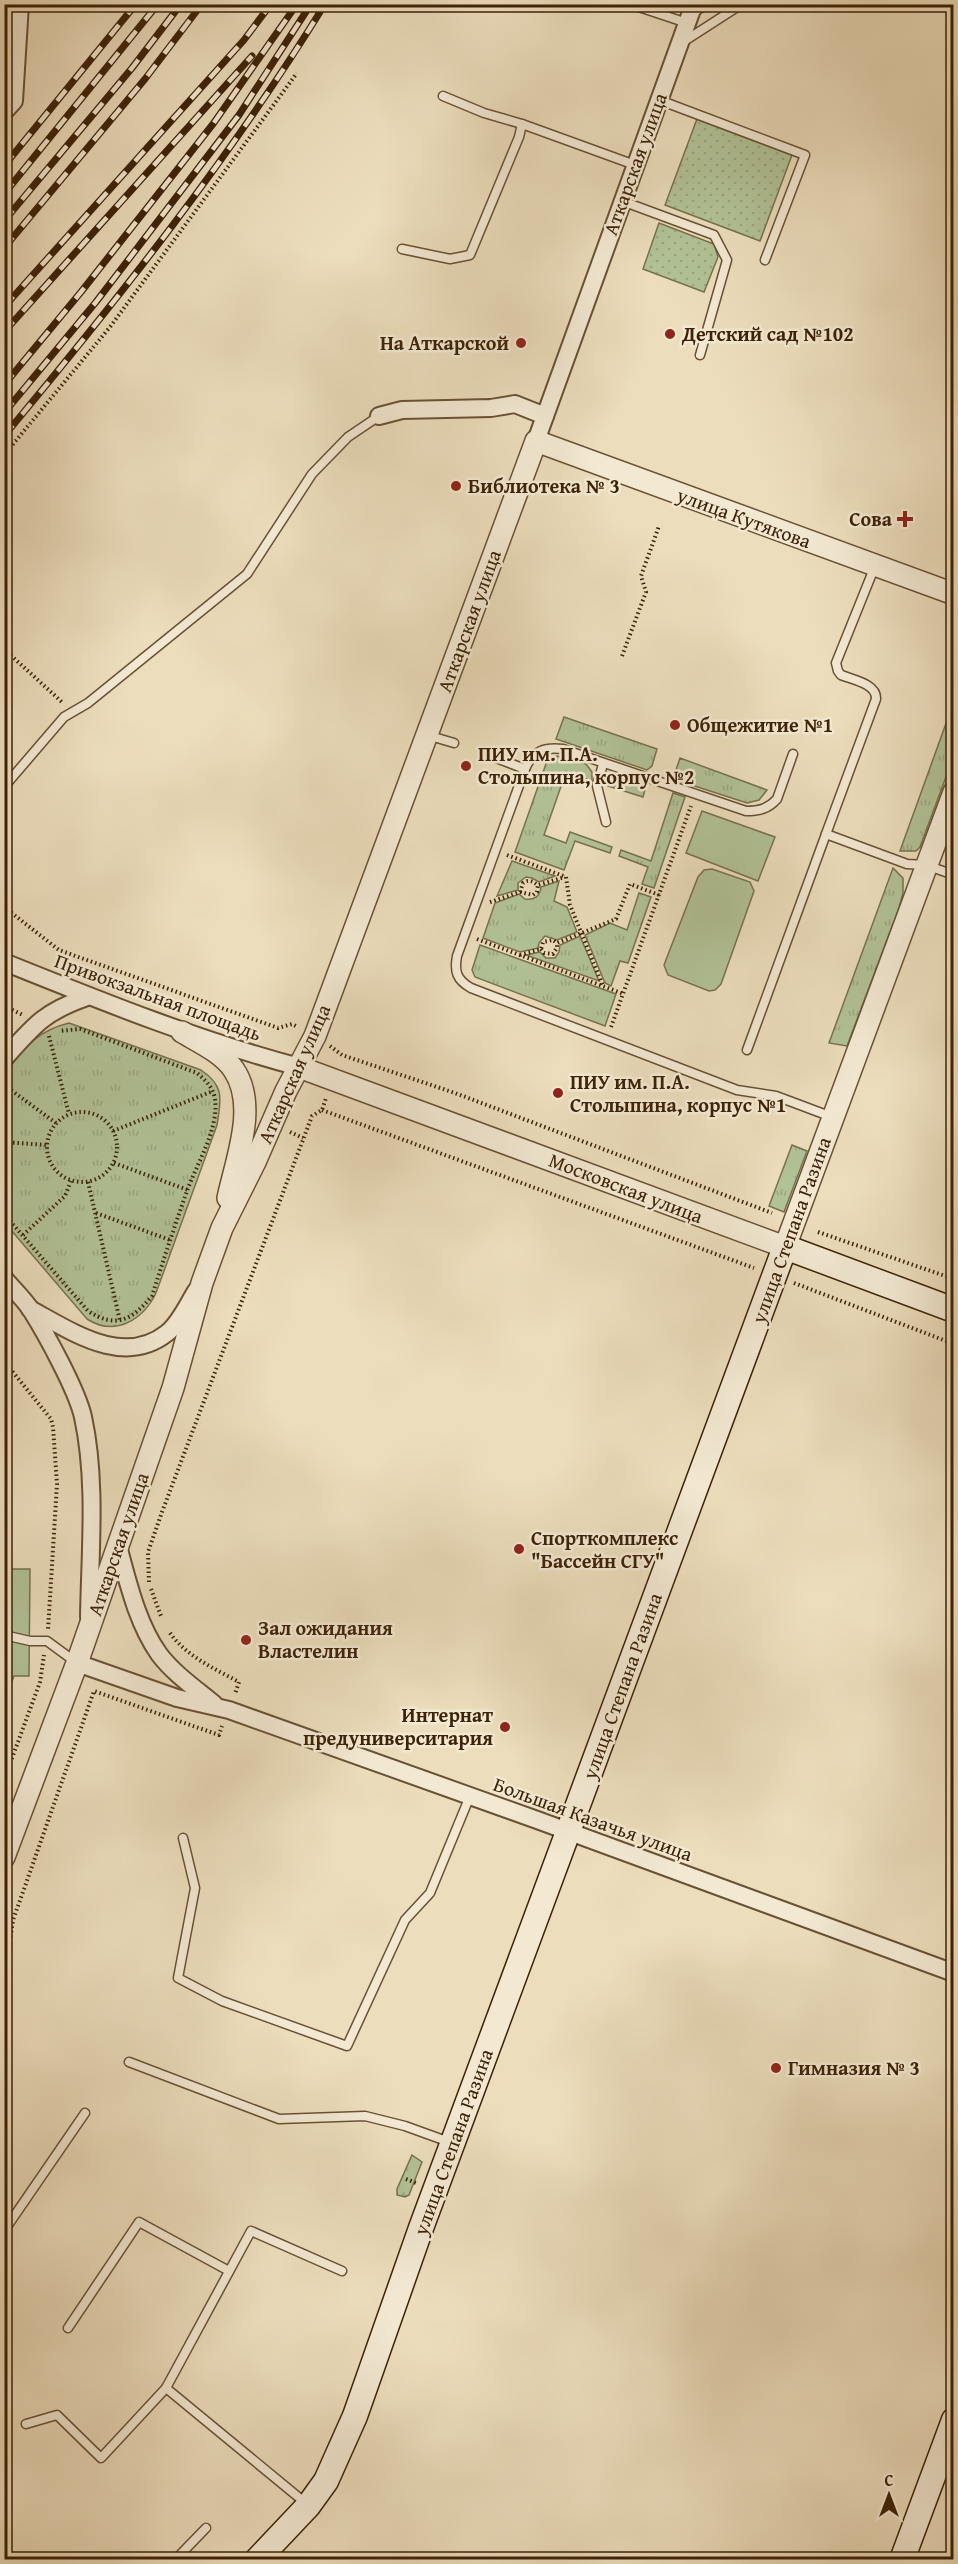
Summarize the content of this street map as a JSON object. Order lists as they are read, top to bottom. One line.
{"streets":{"main road":["Московская улица","улица Степана Разина"],"street":["Аткарская улица","улица Кутякова","Привокзальная площадь","Большая Казачья улица"]},"crossings":[["Аткарская улица","улица Кутякова"],["Аткарская улица","Привокзальная площадь"],["Аткарская улица","Московская улица"],["Аткарская улица","Большая Казачья улица"],["Привокзальная площадь","Московская улица"],["Московская улица","улица Степана Разина"],["улица Степана Разина","Большая Казачья улица"]],"places":{"other":["Детский сад №102","На Аткарской","Библиотека № 3","Общежитие №1","ПИУ им. П.А. Столыпина, корпус №2","ПИУ им. П.А. Столыпина, корпус №1","Спорткомплекс \"Бассейн СГУ\"","Зал ожидания Властелин","Интернат предуниверситария","Гимназия № 3"],"health":["Сова"]},"north":"top"}
